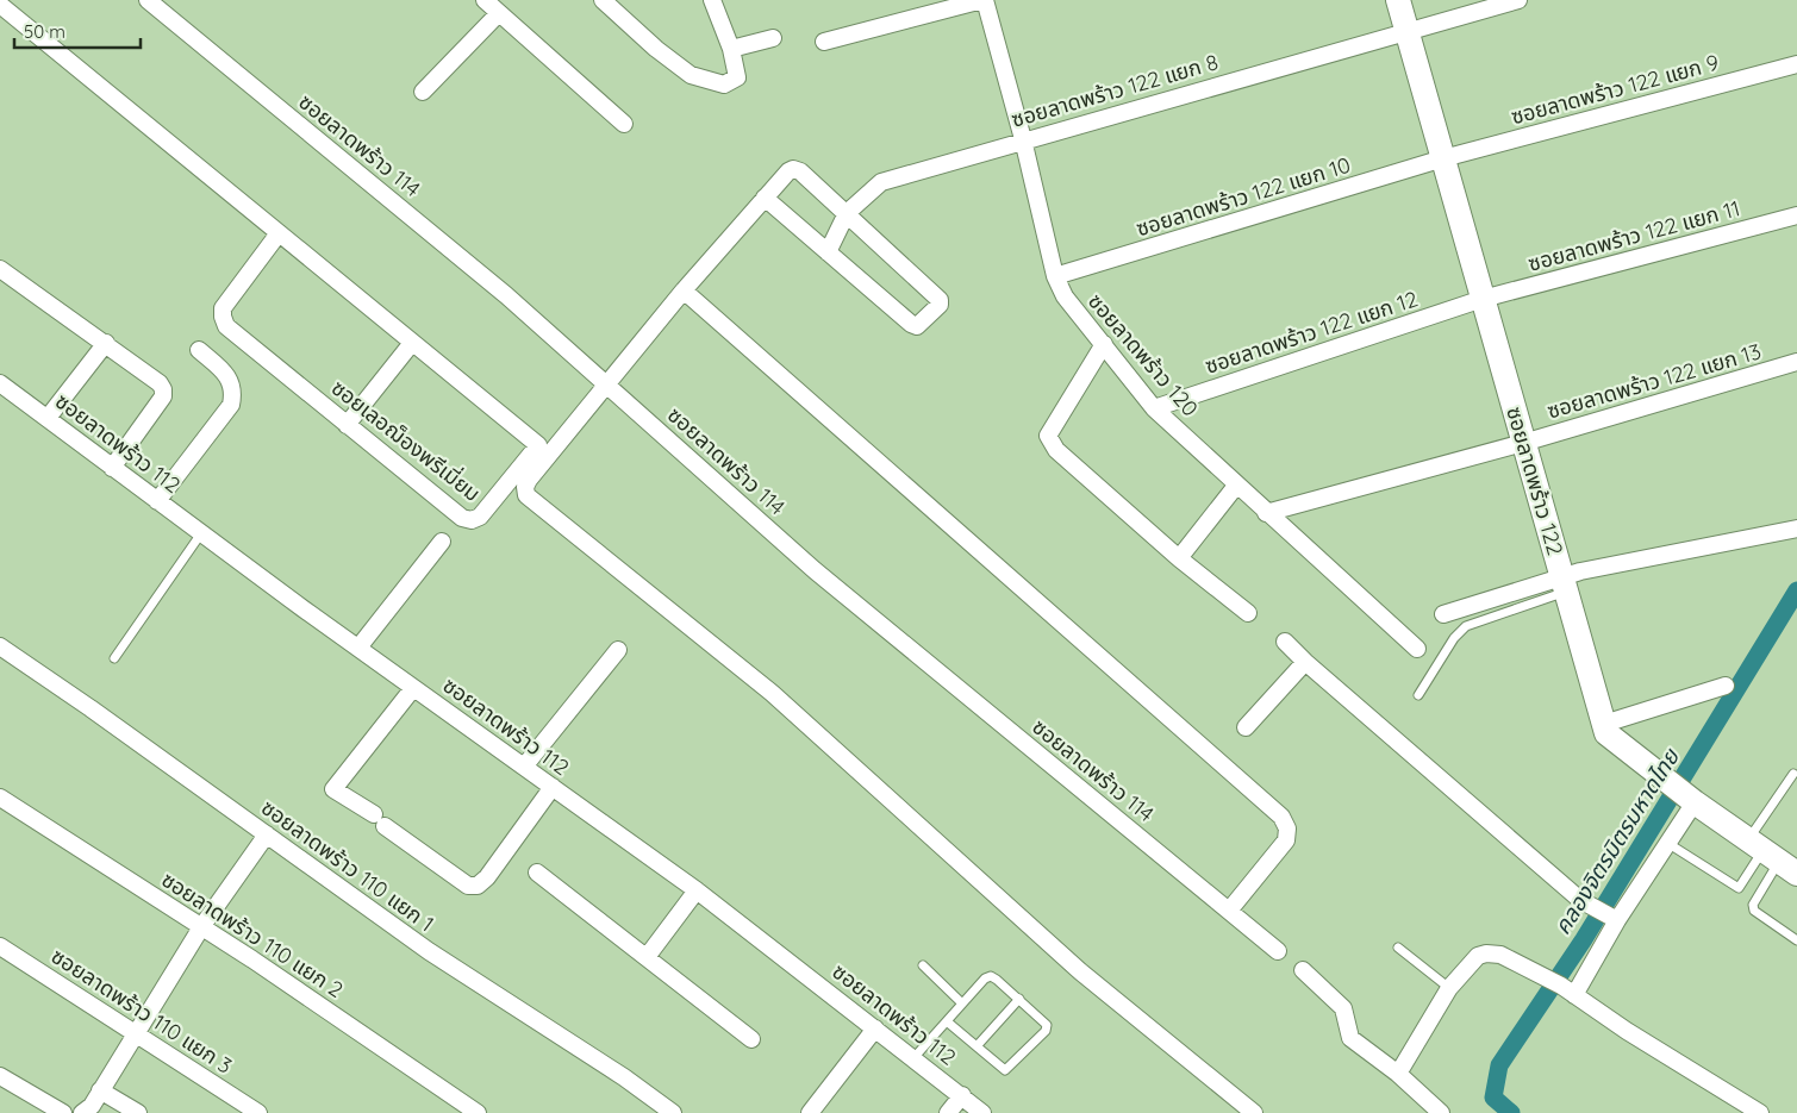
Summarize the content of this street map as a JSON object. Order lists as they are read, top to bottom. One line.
{"streets":{"street":["ซอยลาดพร้าว 122 แยก 9","ซอยลาดพร้าว 122 แยก 8","ซอยลาดพร้าว 114","ซอยลาดพร้าว 122 แยก 10","ซอยลาดพร้าว 122 แยก 11","ซอยลาดพร้าว 122 แยก 12","ซอยลาดพร้าว 120","ซอยลาดพร้าว 122 แยก 13","ซอยเลอฌ็องพรีเมี่ยม","ซอยลาดพร้าว 112","ซอยลาดพร้าว 122","ซอยลาดพร้าว 110 แยก 1","ซอยลาดพร้าว 110 แยก 2","ซอยลาดพร้าว 110 แยก 3"]},"crossings":[["ซอยลาดพร้าว 122 แยก 9","ซอยลาดพร้าว 122 แยก 10"],["ซอยลาดพร้าว 122 แยก 9","ซอยลาดพร้าว 122"],["ซอยลาดพร้าว 122 แยก 8","ซอยลาดพร้าว 120"],["ซอยลาดพร้าว 122 แยก 8","ซอยลาดพร้าว 122"],["ซอยลาดพร้าว 122 แยก 10","ซอยลาดพร้าว 120"],["ซอยลาดพร้าว 122 แยก 10","ซอยลาดพร้าว 122"],["ซอยลาดพร้าว 122 แยก 11","ซอยลาดพร้าว 122 แยก 12"],["ซอยลาดพร้าว 122 แยก 11","ซอยลาดพร้าว 122"],["ซอยลาดพร้าว 122 แยก 12","ซอยลาดพร้าว 120"],["ซอยลาดพร้าว 122 แยก 12","ซอยลาดพร้าว 122"],["ซอยลาดพร้าว 120","ซอยลาดพร้าว 122 แยก 13"],["ซอยลาดพร้าว 122 แยก 13","ซอยลาดพร้าว 122"]],"water":["คลองจิตรมิตรมหาดไทย"],"scale_bar":"50 m"}
